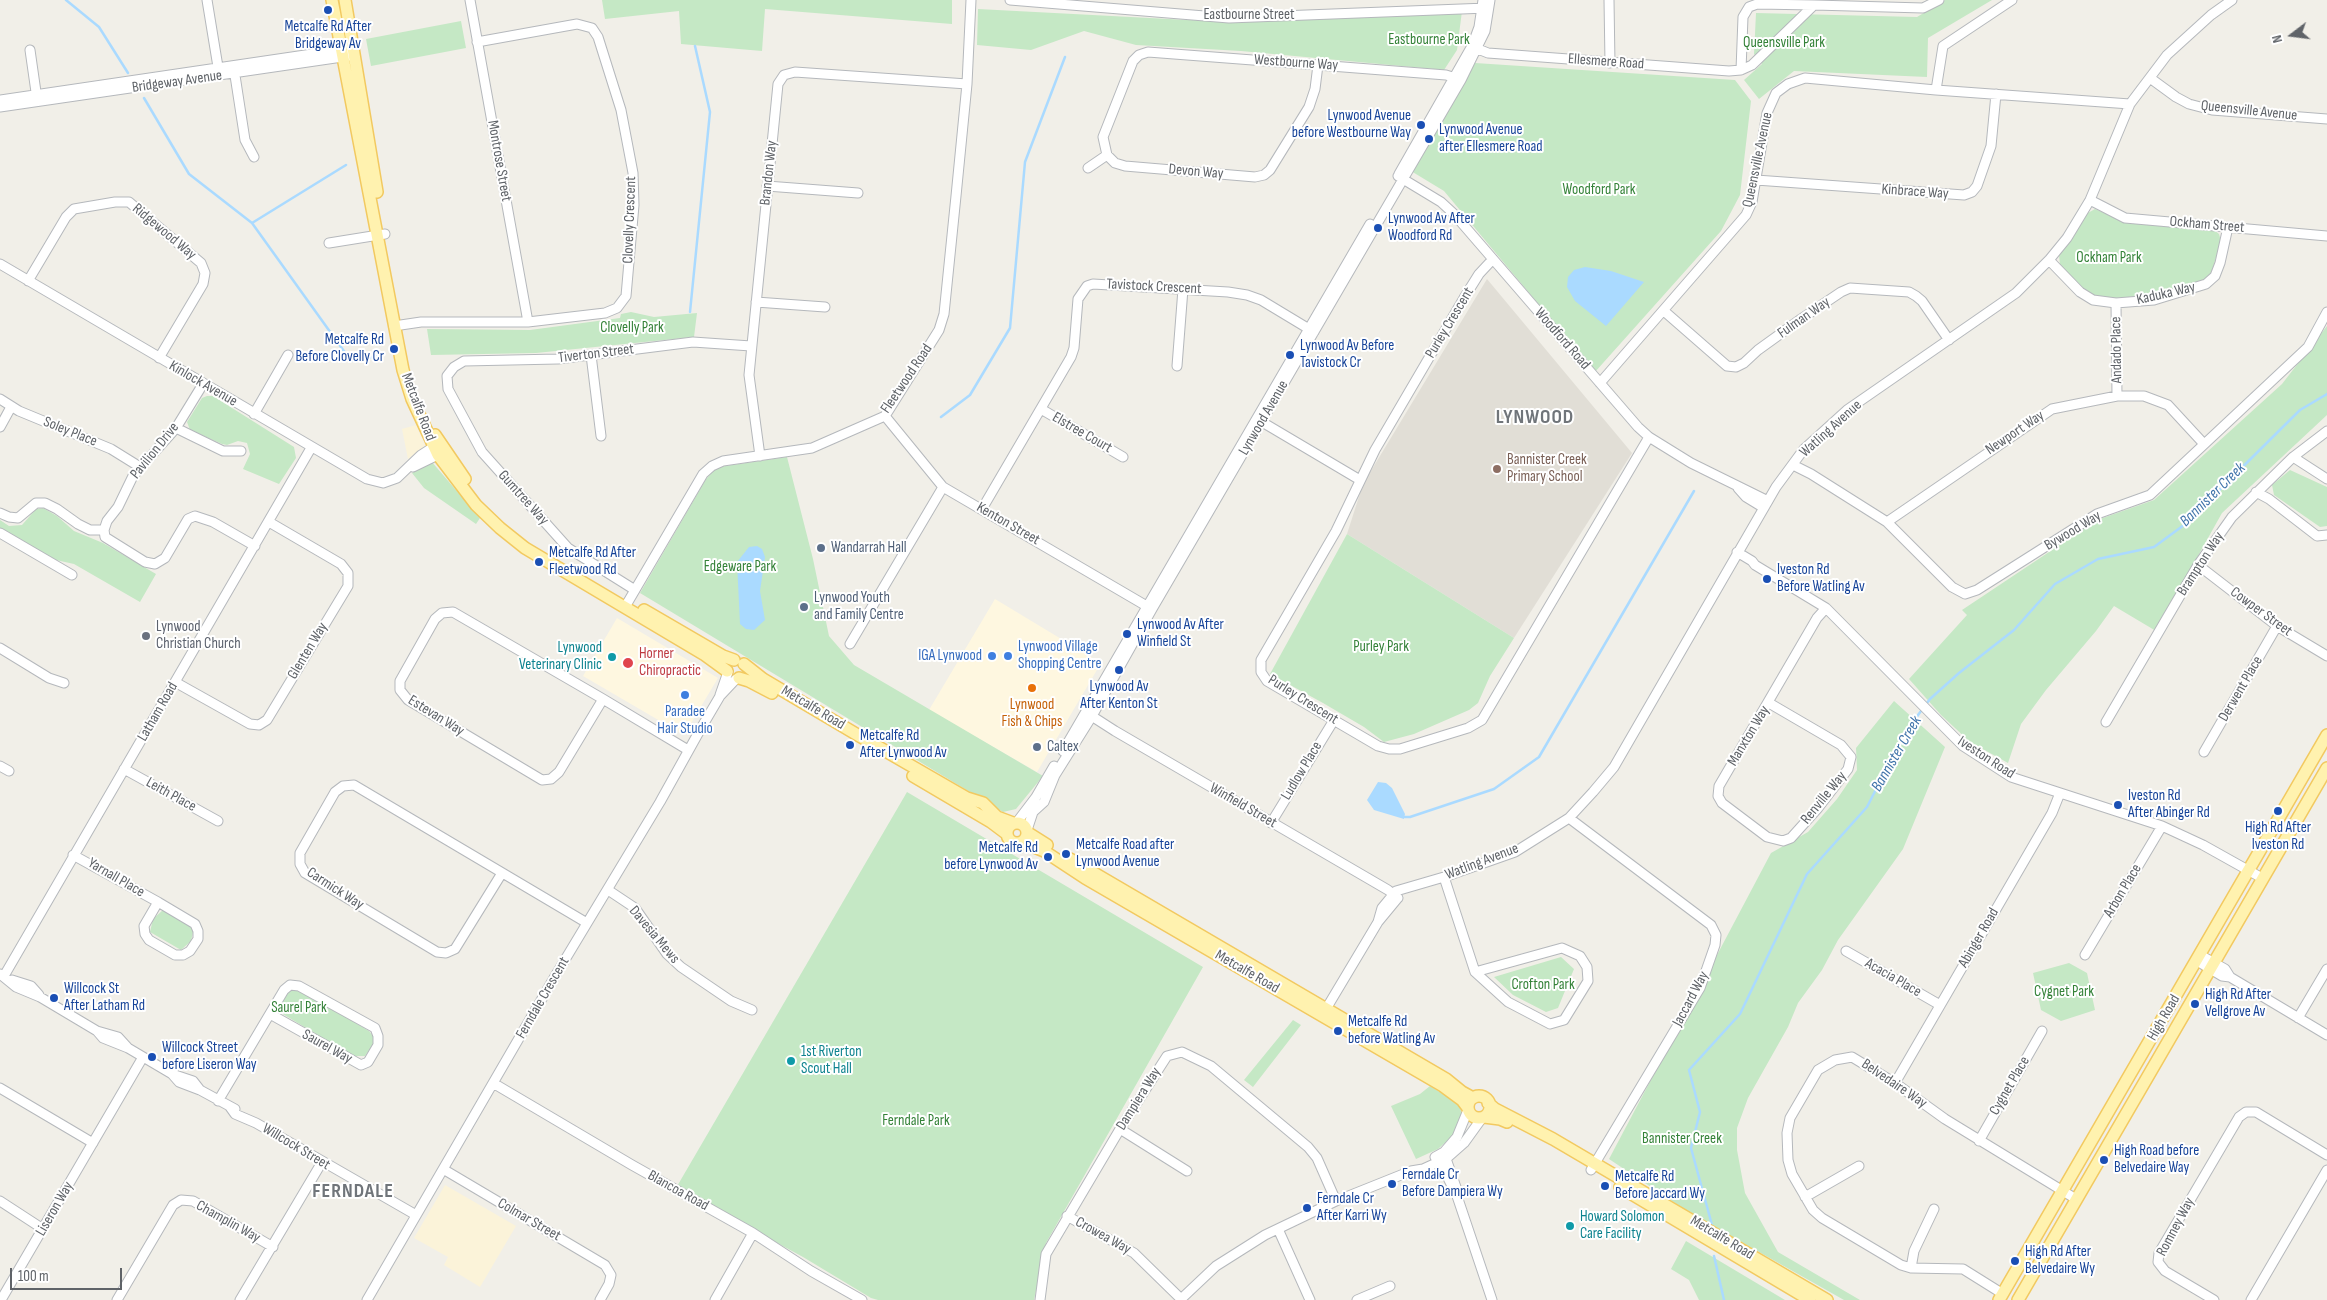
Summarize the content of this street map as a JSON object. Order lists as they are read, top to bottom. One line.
{"streets":{"main road":["Metcalfe Road","High Road"],"street":["Eastbourne Street","Ellesmere Road","Westbourne Way","Bridgeway Avenue","Queensville Avenue","Montrose Street","Devon Way","Brandon Way","Kinbrace Way","Clovelly Crescent","Ockham Street","Ridgewood Way","Tavistock Crescent","Kaduka Way","Fulman Way","Purley Crescent","Woodford Road","Andado Place","Tiverton Street","Fleetwood Road","Kinlock Avenue","Lynwood Avenue","Watling Avenue","Soley Place","Elstree Court","Newport Way","Pavilion Drive","Gumtree Way","Kenton Street","Bywood Way","Brampton Way","Cowper Street","Glenten Way","Derwent Place","Latham Road","Estevan Way","Manxton Way","Iveston Road","Ludlow Place","Leith Place","Renville Way","Winfield Street","Yarnall Place","Carmick Way","Arbon Place","Davesia Mews","Abinger Road","Acacia Place","Ferndale Crescent","Jaccard Way","Saurel Way","Belvedaire Way","Cygnet Place","Dampiera Way","Willcock Street","Blancoa Road","Liseron Way","Colmar Street","Champlin Way","Romney Way","Crowea Way"]},"crossings":[["Eastbourne Street","Lynwood Avenue"],["Ellesmere Road","Lynwood Avenue"],["Westbourne Way","Devon Way"],["Westbourne Way","Lynwood Avenue"],["Bridgeway Avenue","Metcalfe Road"],["Queensville Avenue","Kinbrace Way"],["Queensville Avenue","Fulman Way"],["Queensville Avenue","Woodford Road"],["Queensville Avenue","Watling Avenue"],["Montrose Street","Clovelly Crescent"],["Brandon Way","Tiverton Street"],["Brandon Way","Fleetwood Road"],["Clovelly Crescent","Metcalfe Road"],["Ockham Street","Kaduka Way"],["Ockham Street","Watling Avenue"],["Ridgewood Way","Kinlock Avenue"],["Tavistock Crescent","Lynwood Avenue"],["Tavistock Crescent","Elstree Court"],["Tavistock Crescent","Kenton Street"],["Kaduka Way","Andado Place"],["Kaduka Way","Watling Avenue"],["Fulman Way","Watling Avenue"],["Purley Crescent","Woodford Road"],["Purley Crescent","Ludlow Place"],["Woodford Road","Lynwood Avenue"],["Woodford Road","Watling Avenue"],["Andado Place","Newport Way"],["Tiverton Street","Gumtree Way"],["Fleetwood Road","Metcalfe Road"],["Fleetwood Road","Gumtree Way"],["Fleetwood Road","Kenton Street"],["Kinlock Avenue","Metcalfe Road"],["Kinlock Avenue","Pavilion Drive"],["Kinlock Avenue","Latham Road"],["Metcalfe Road","Lynwood Avenue"],["Metcalfe Road","Ferndale Crescent"],["Metcalfe Road","Jaccard Way"],["Lynwood Avenue","Kenton Street"],["Lynwood Avenue","Winfield Street"],["Watling Avenue","Bywood Way"],["Watling Avenue","Iveston Road"],["Watling Avenue","Winfield Street"],["Watling Avenue","Jaccard Way"],["Soley Place","Pavilion Drive"],["Newport Way","Bywood Way"],["Brampton Way","Cowper Street"],["Cowper Street","Derwent Place"],["Glenten Way","Latham Road"],["Latham Road","Leith Place"],["Latham Road","Yarnall Place"],["Latham Road","Willcock Street"],["Estevan Way","Ferndale Crescent"],["Manxton Way","Iveston Road"],["Manxton Way","Renville Way"],["Iveston Road","Arbon Place"],["Iveston Road","Abinger Road"],["Iveston Road","High Road"],["Ludlow Place","Winfield Street"],["Carmick Way","Ferndale Crescent"],["Davesia Mews","Ferndale Crescent"],["Abinger Road","Acacia Place"],["Abinger Road","Belvedaire Way"],["Ferndale Crescent","Willcock Street"],["Ferndale Crescent","Blancoa Road"],["Ferndale Crescent","Colmar Street"],["High Road","Belvedaire Way"],["Saurel Way","Willcock Street"],["Belvedaire Way","Cygnet Place"],["Dampiera Way","Crowea Way"],["Willcock Street","Liseron Way"]],"districts":["LYNWOOD","FERNDALE"],"water":["Bannister Creek"],"parks":["Eastbourne Park","Queensville Park","Woodford Park","Ockham Park","Clovelly Park","Edgeware Park","Purley Park","Crofton Park","Cygnet Park","Saurel Park","Ferndale Park","Bannister Creek"],"places":["Metcalfe Rd After Bridgeway Av","Lynwood Avenue before Westbourne Way","Lynwood Avenue after Ellesmere Road","Lynwood Av After Woodford Rd","Metcalfe Rd Before Clovelly Cr","Lynwood Av Before Tavistock Cr","Bannister Creek Primary School","Wandarrah Hall","Metcalfe Rd After Fleetwood Rd","Iveston Rd Before Watling Av","Lynwood Youth and Family Centre","Lynwood Av After Winfield St","Lynwood Christian Church","IGA Lynwood","Lynwood Village Shopping Centre","Lynwood Veterinary Clinic","Horner Chiropractic","Lynwood Av After Kenton St","Lynwood Fish & Chips","Paradee Hair Studio","Metcalfe Rd After Lynwood Av","Caltex","Iveston Rd After Abinger Rd","High Rd After Iveston Rd","Metcalfe Road after Lynwood Avenue","Metcalfe Rd before Lynwood Av","Willcock St After Latham Rd","High Rd After Vellgrove Av","Metcalfe Rd before Watling Av","Willcock Street before Liseron Way","1st Riverton Scout Hall","High Road before Belvedaire Way","Ferndale Cr Before Dampiera Wy","Metcalfe Rd Before Jaccard Wy","Ferndale Cr After Karri Wy","Howard Solomon Care Facility","High Rd After Belvedaire Wy"],"scale_bar":"100 m","north":"left"}
